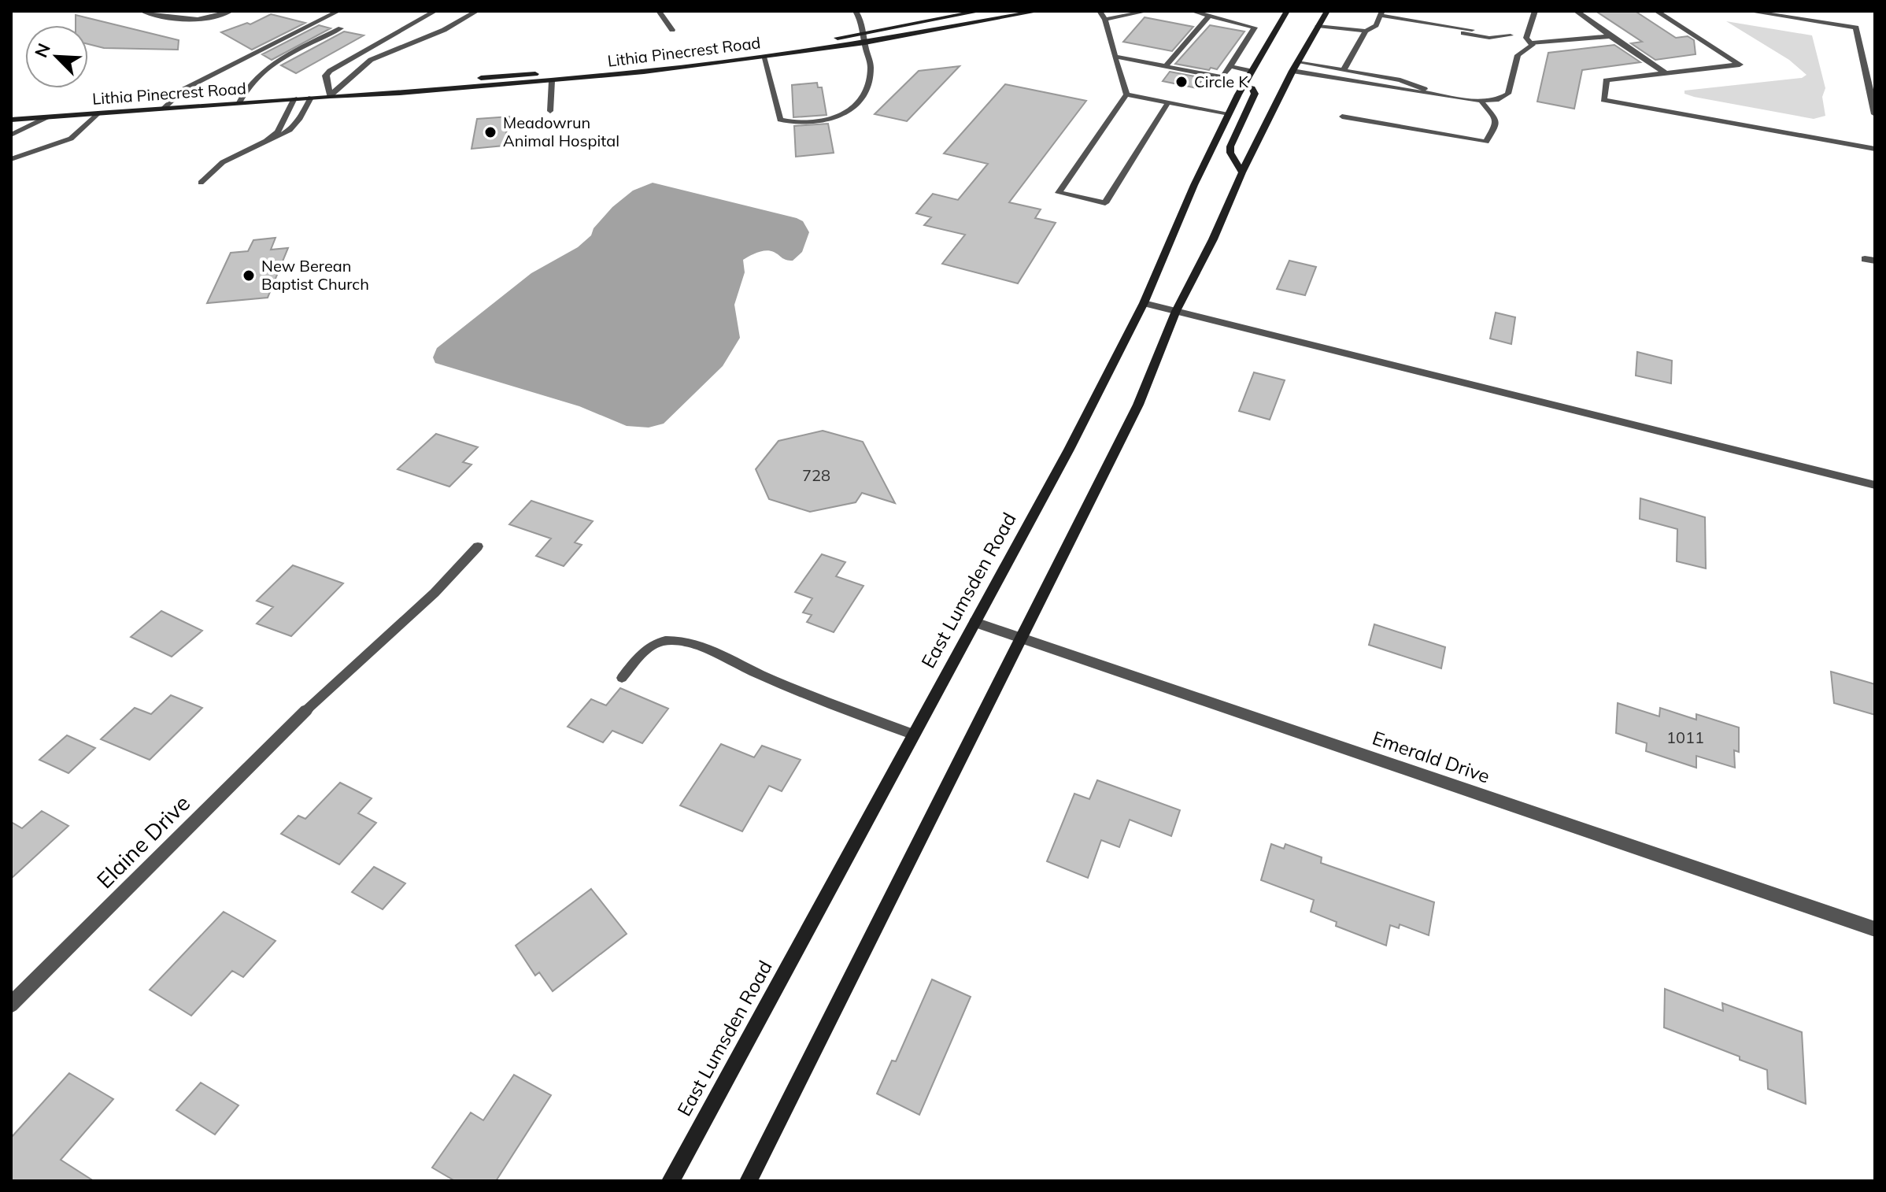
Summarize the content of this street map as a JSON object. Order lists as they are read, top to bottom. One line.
{"streets":{"main road":["Lithia Pinecrest Road","East Lumsden Road"],"street":["Emerald Drive","Elaine Drive"]},"crossings":[["East Lumsden Road","Emerald Drive"]],"places":["Circle K","Meadowrun Animal Hospital","New Berean Baptist Church"],"house_numbers":["728","1011"],"north":"top left"}
